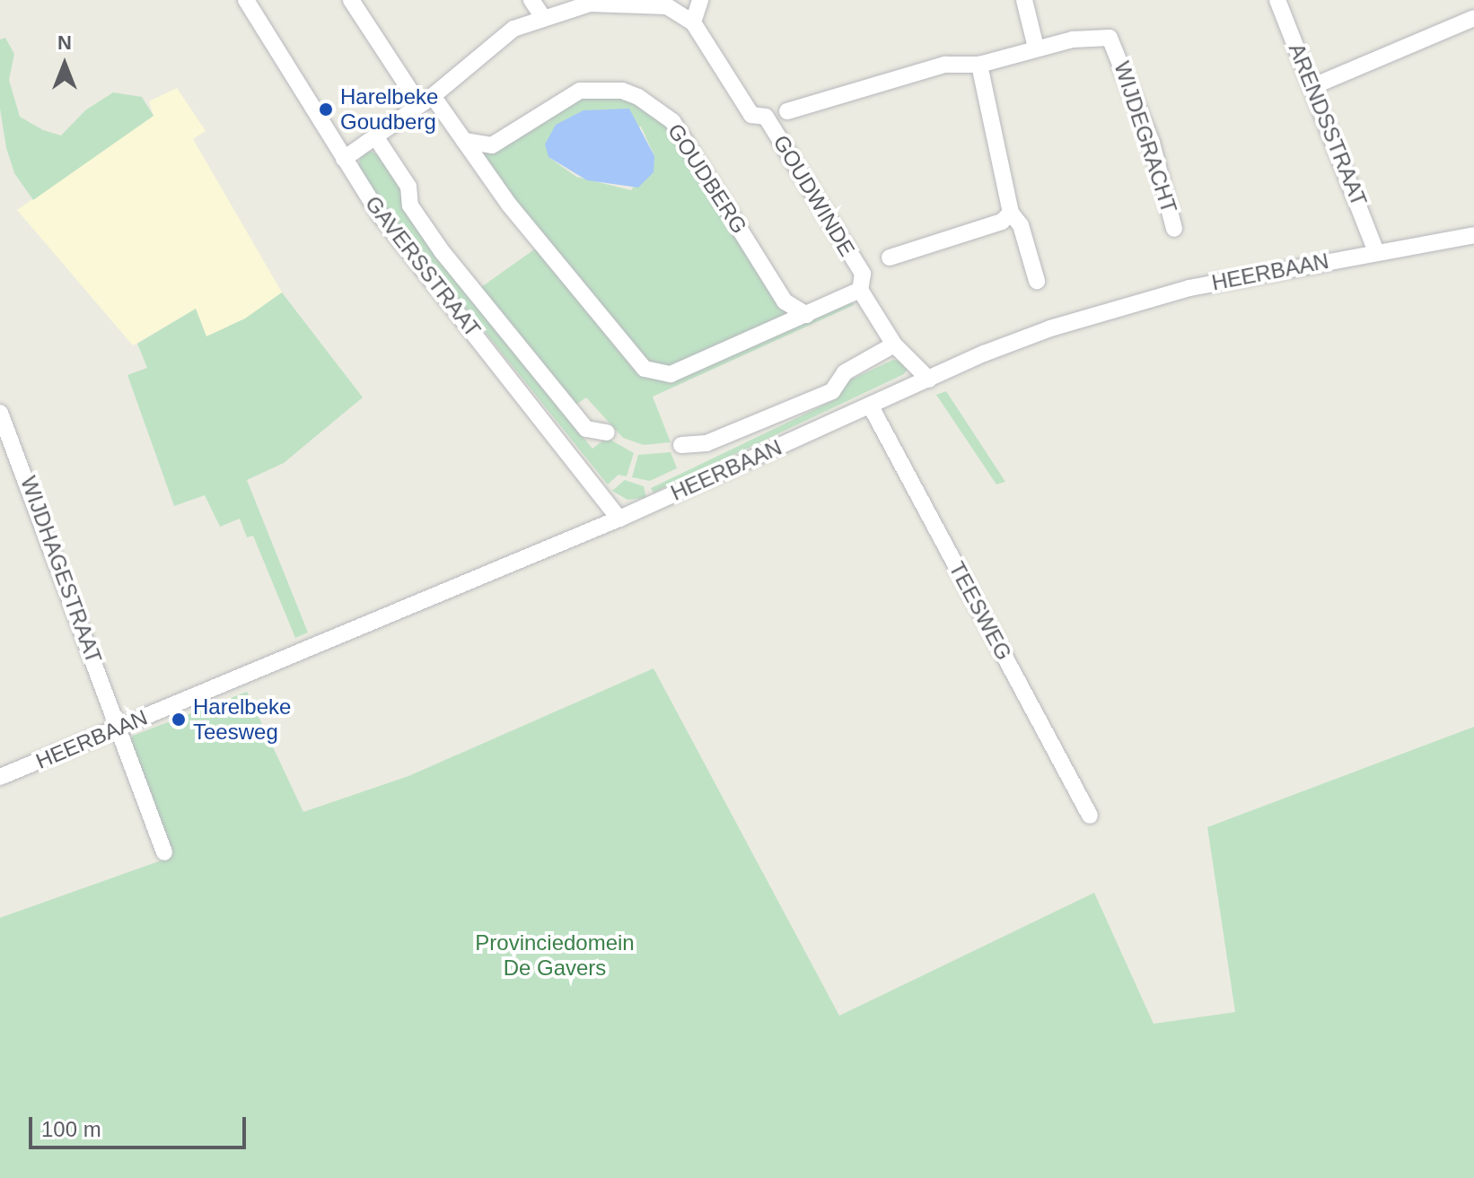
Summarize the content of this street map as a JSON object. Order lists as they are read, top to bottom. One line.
{"streets":{"street":["ARENDSSTRAAT","WIJDEGRACHT","GOUDBERG","GOUDWINDE","GAVERSSTRAAT","HEERBAAN","WIJDHAGESTRAAT","TEESWEG"]},"crossings":[["ARENDSSTRAAT","HEERBAAN"],["GOUDWINDE","HEERBAAN"],["GAVERSSTRAAT","HEERBAAN"],["HEERBAAN","WIJDHAGESTRAAT"],["HEERBAAN","TEESWEG"]],"parks":["Provinciedomein De Gavers"],"places":["Harelbeke Goudberg","Harelbeke Teesweg"],"scale_bar":"100 m","north":"top"}
